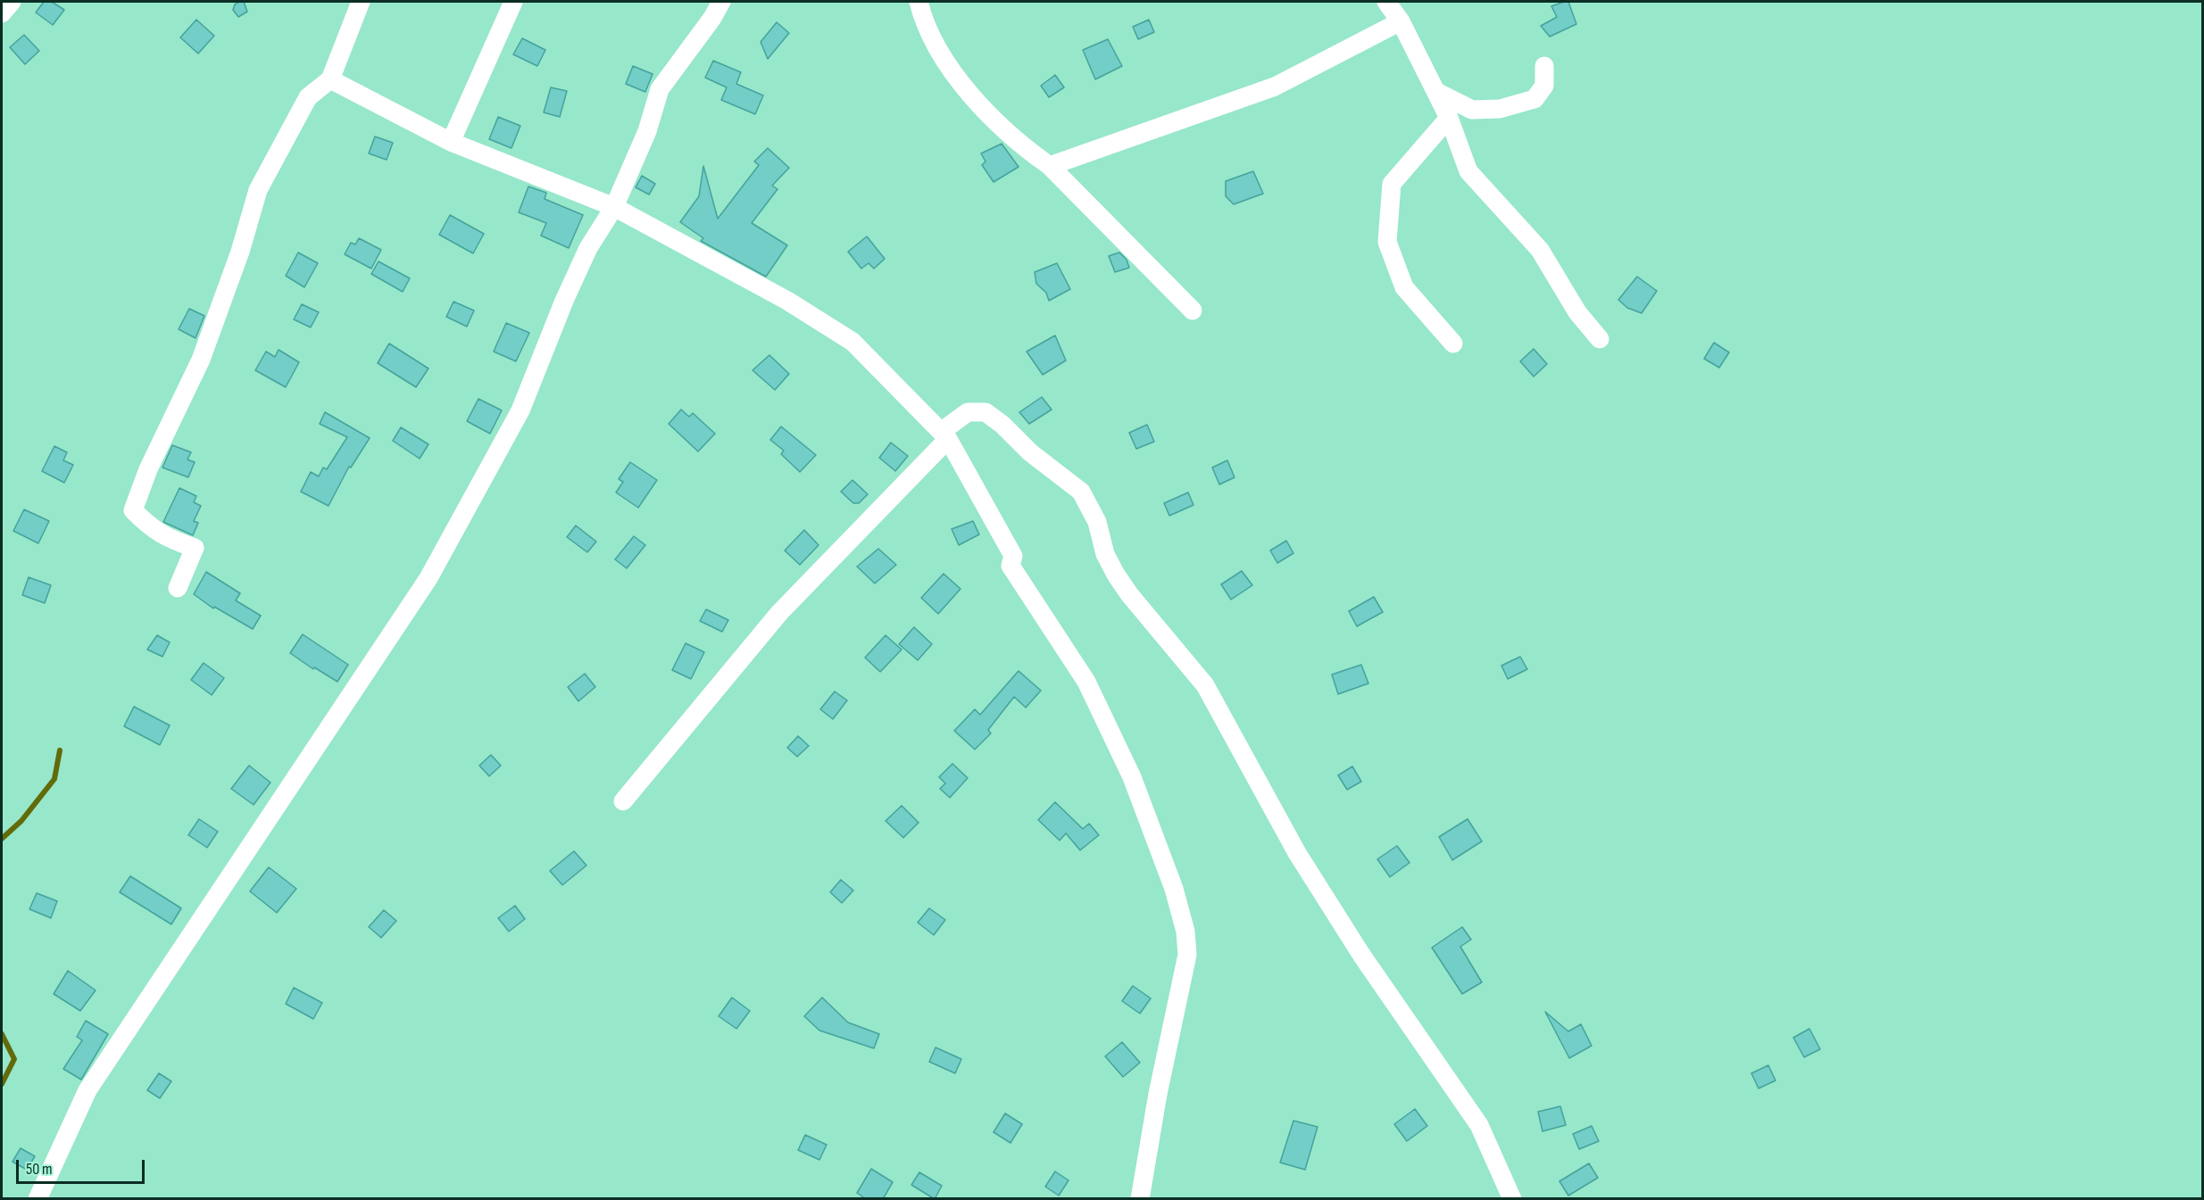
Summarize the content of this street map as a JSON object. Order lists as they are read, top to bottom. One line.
{"scale_bar":"50 m"}
